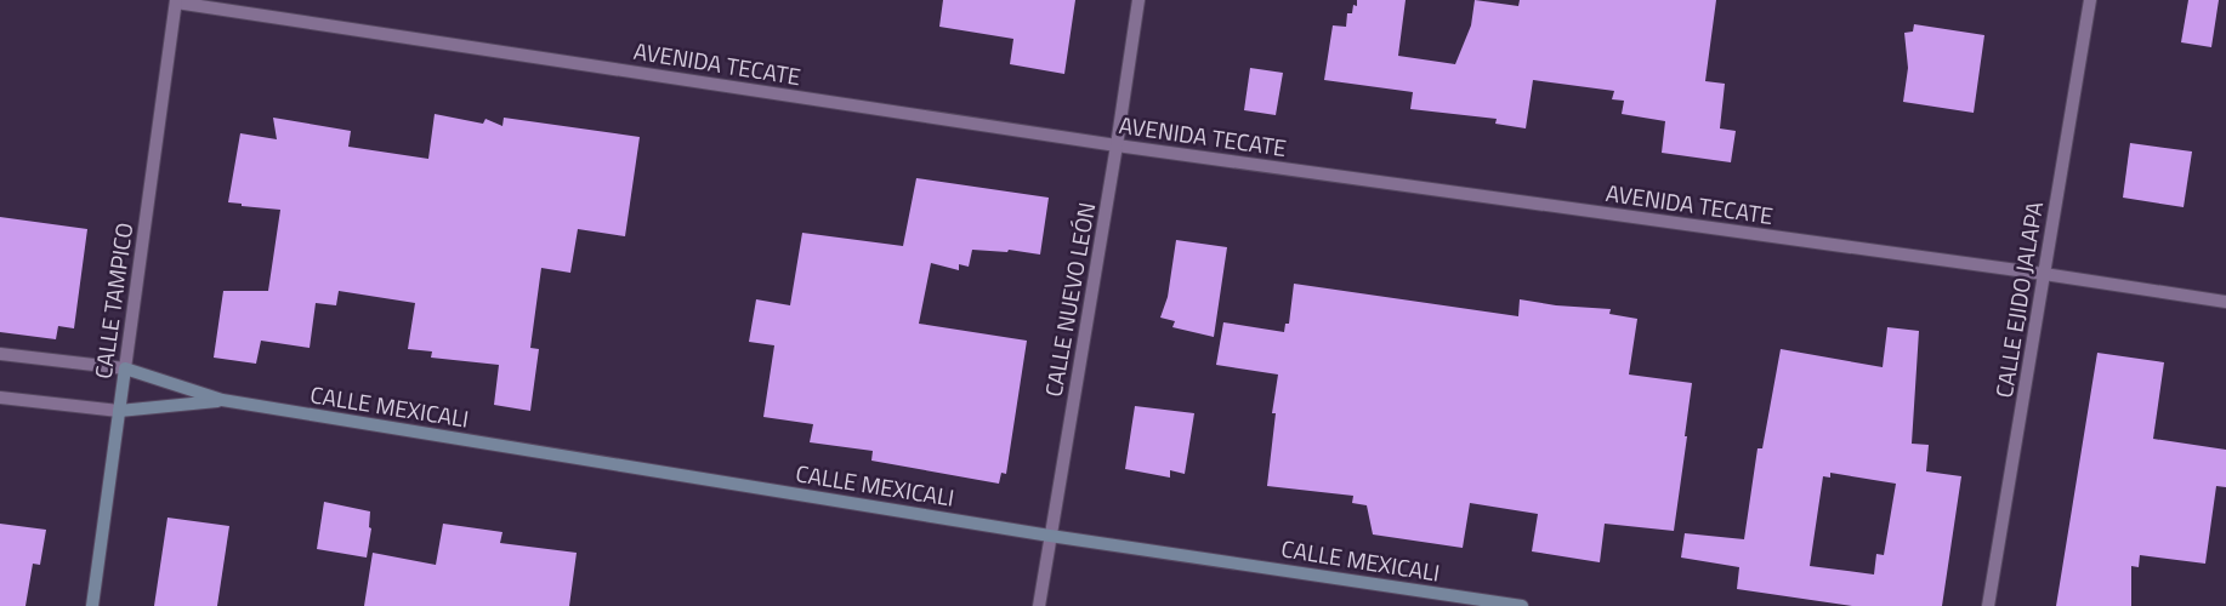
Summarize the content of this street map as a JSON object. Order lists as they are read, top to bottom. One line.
{"streets":{"street":["AVENIDA TECATE","CALLE NUEVO LEÓN","CALLE EJIDO JALAPA","CALLE TAMPICO","CALLE MEXICALI"]},"crossings":[["AVENIDA TECATE","CALLE NUEVO LEÓN"],["AVENIDA TECATE","CALLE EJIDO JALAPA"],["AVENIDA TECATE","CALLE TAMPICO"],["CALLE NUEVO LEÓN","CALLE MEXICALI"],["CALLE TAMPICO","CALLE MEXICALI"]]}
